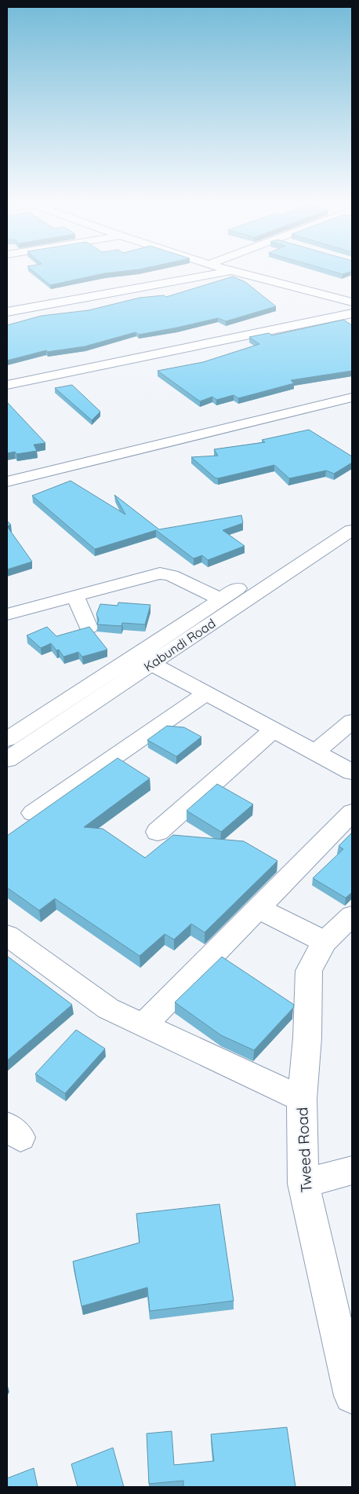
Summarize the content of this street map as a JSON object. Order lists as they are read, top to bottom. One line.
{"streets":{"street":["Kabundi Road","Tweed Road"]}}
